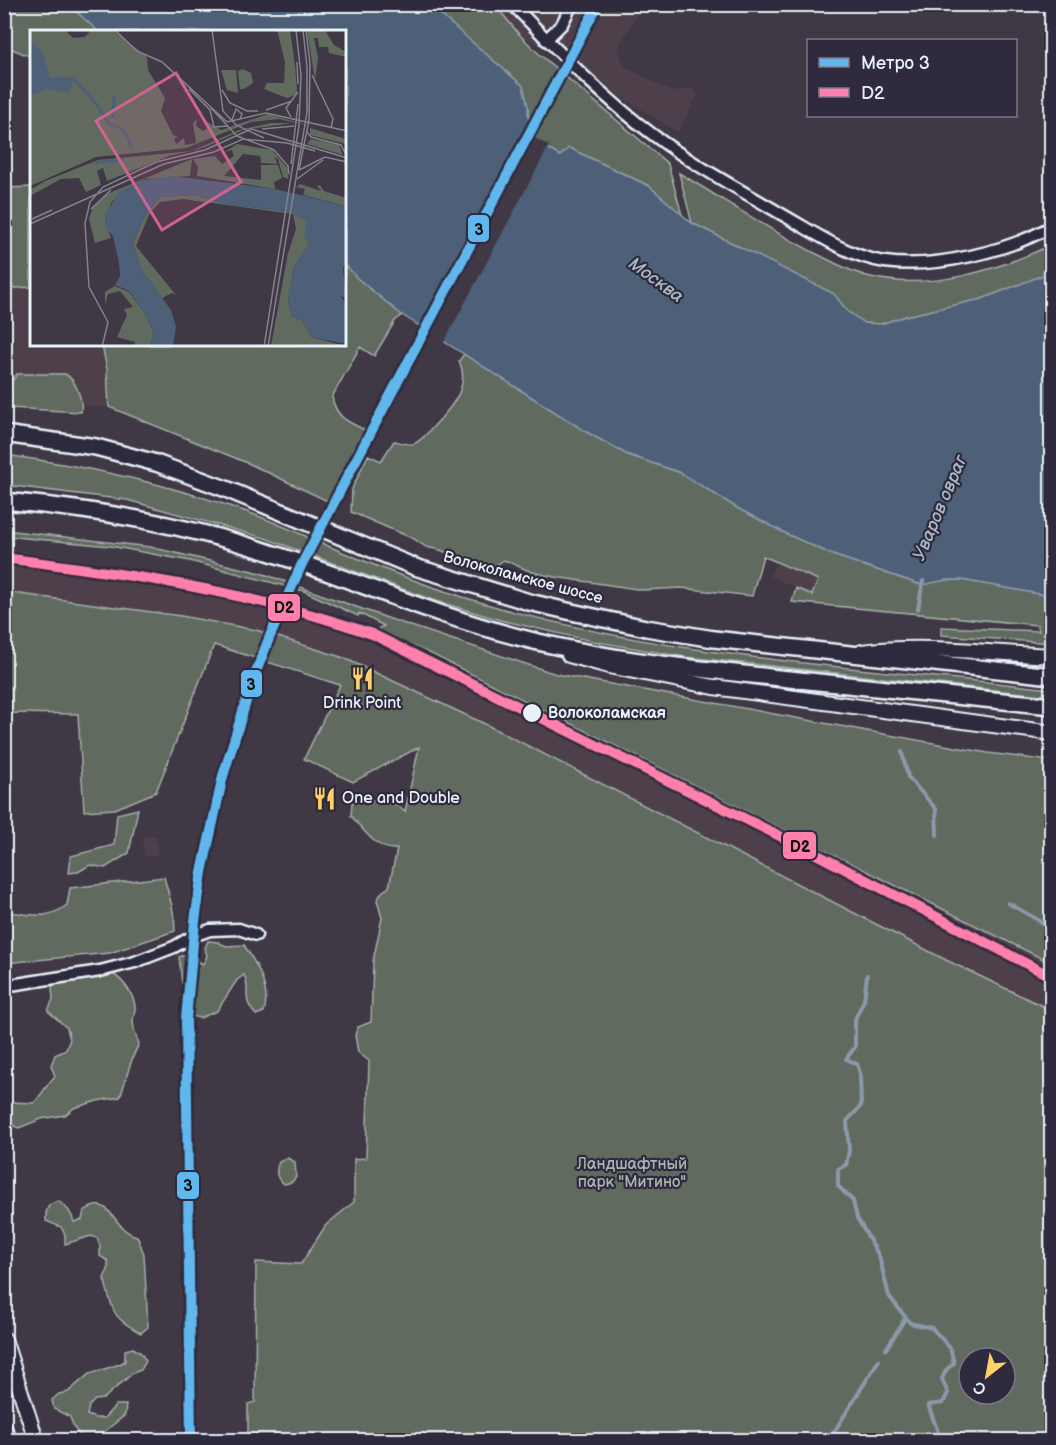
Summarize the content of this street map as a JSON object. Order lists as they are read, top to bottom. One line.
{"streets":{"main road":["Волоколамское шоссе"]},"water":["Москва","Уваров овраг"],"parks":["Ландшафтный парк \"Митино\""],"places":{"restaurant":["Drink Point","One and Double"],"other":["Волоколамская"]},"lines":["metro line 3","transit line D2"],"legend":["Метро 3","D2"],"north":"bottom left"}
